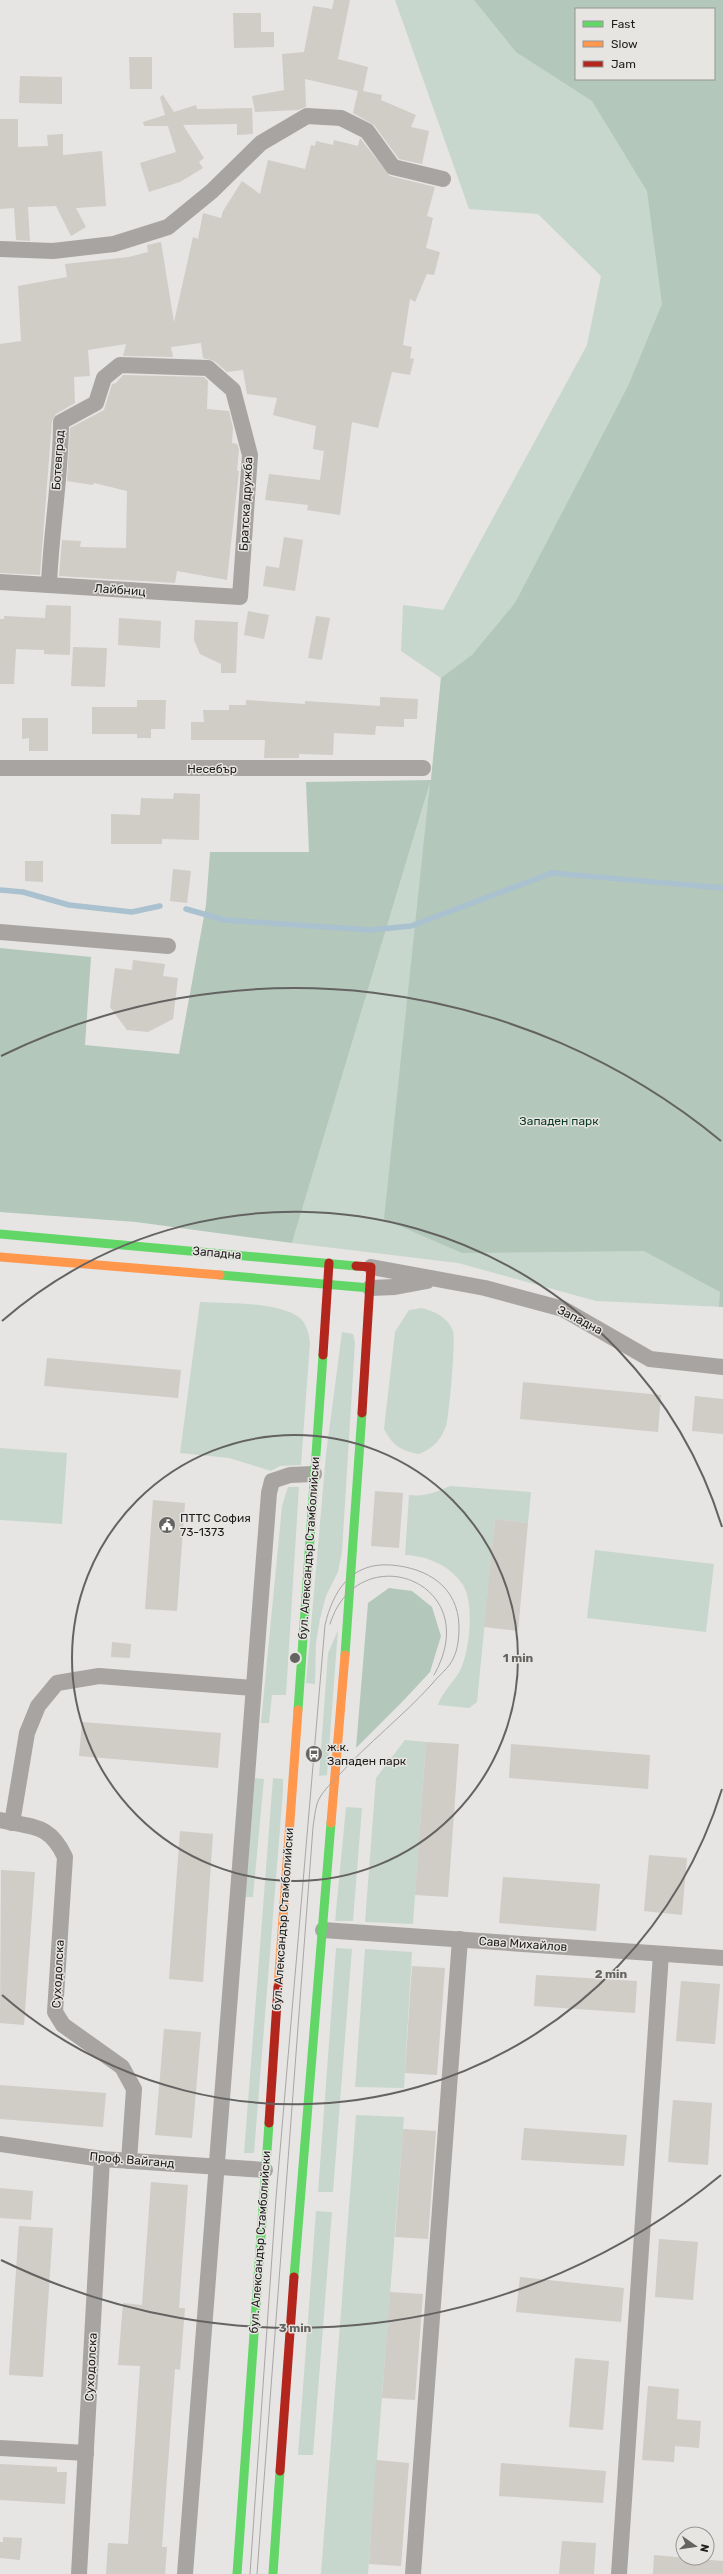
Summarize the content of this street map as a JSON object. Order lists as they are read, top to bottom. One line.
{"streets":{"street":["Ботевград","Братска дружба","Лайбниц","Несебър","Западна","бул. Александър Стамболийски","Сава Михайлов","Суходолска","Проф. Вайганд"]},"crossings":[["Ботевград","Братска дружба"],["Ботевград","Лайбниц"],["Братска дружба","Лайбниц"],["Западна","бул. Александър Стамболийски"],["бул. Александър Стамболийски","Проф. Вайганд"],["Суходолска","Проф. Вайганд"]],"parks":["Западен парк"],"places":{"public building":["ПТТС София 73-1373"],"bus stop":["ж.к. Западен парк"]},"legend":["Fast","Slow","Jam"],"north":"right","rings":["1 min","2 min","3 min"]}
